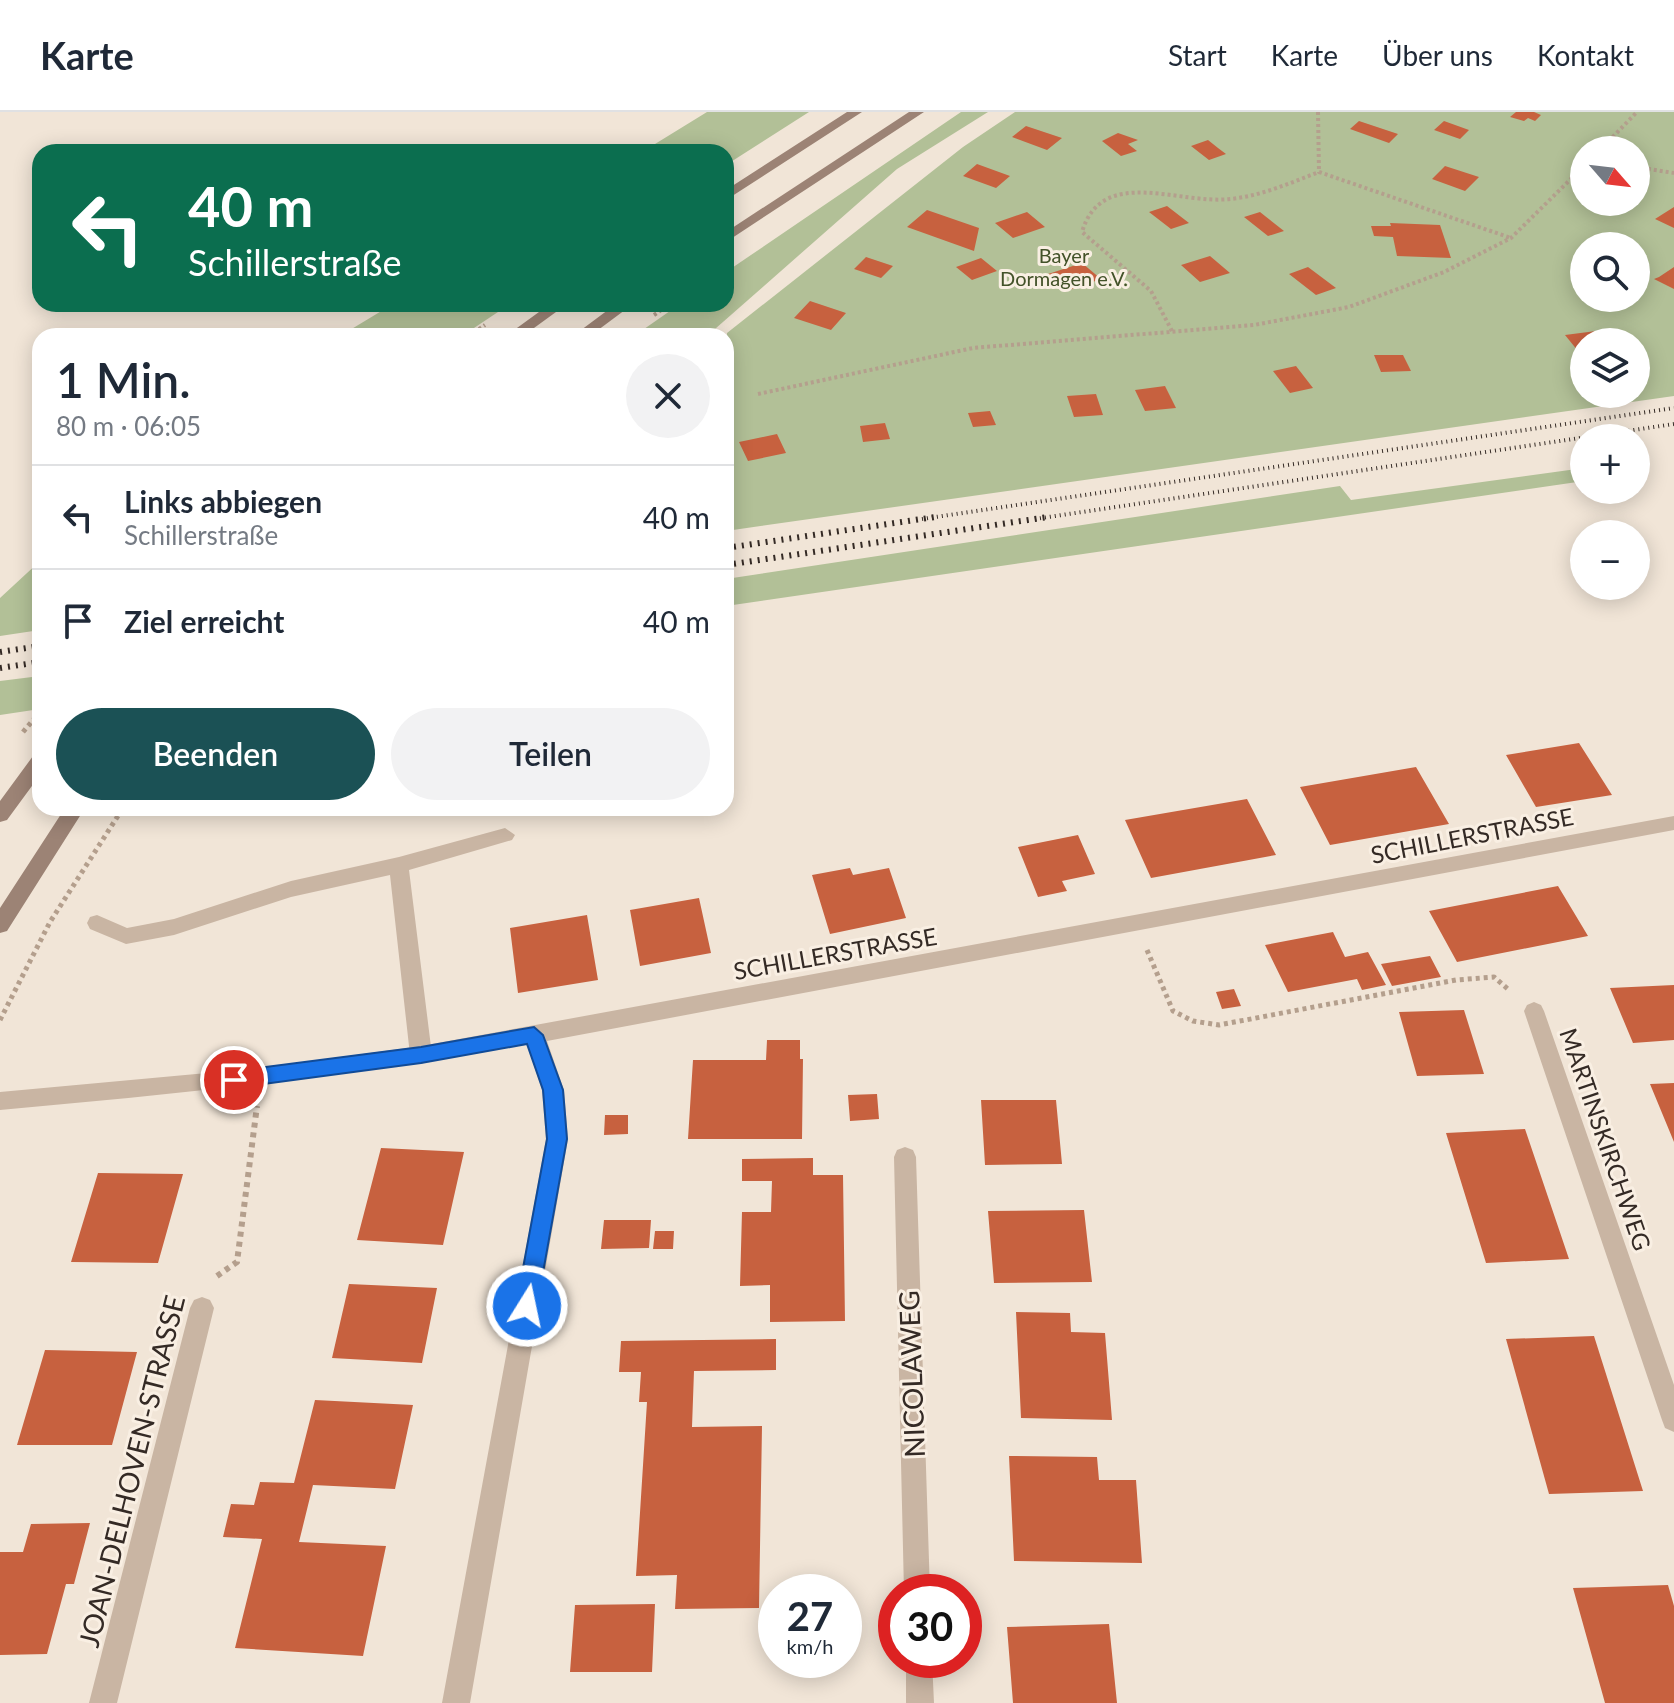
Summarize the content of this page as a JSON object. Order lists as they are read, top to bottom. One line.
{"streets":{"street":["SCHILLERSTRASSE","MARTINSKIRCHWEG","NICOLAWEG","JOAN-DELHOVEN-STRASSE"]},"crossings":[["SCHILLERSTRASSE","JOAN-DELHOVEN-STRASSE"]],"parks":["Bayer Dormagen e.V."],"north":"bottom right","page":{"header":"Karte","nav":["Start","Karte","Über uns","Kontakt"],"map_buttons":["+","−"],"turn":["40 m","Schillerstraße"],"heading":["1 Min.","80 m · 06:05"],"list":[{"name":"Links abbiegen","note":"Schillerstraße","value":"40 m"},{"name":"Ziel erreicht","value":"40 m"}],"buttons":["Beenden","Teilen"],"speed":"27 km/h","limit":"30"}}
